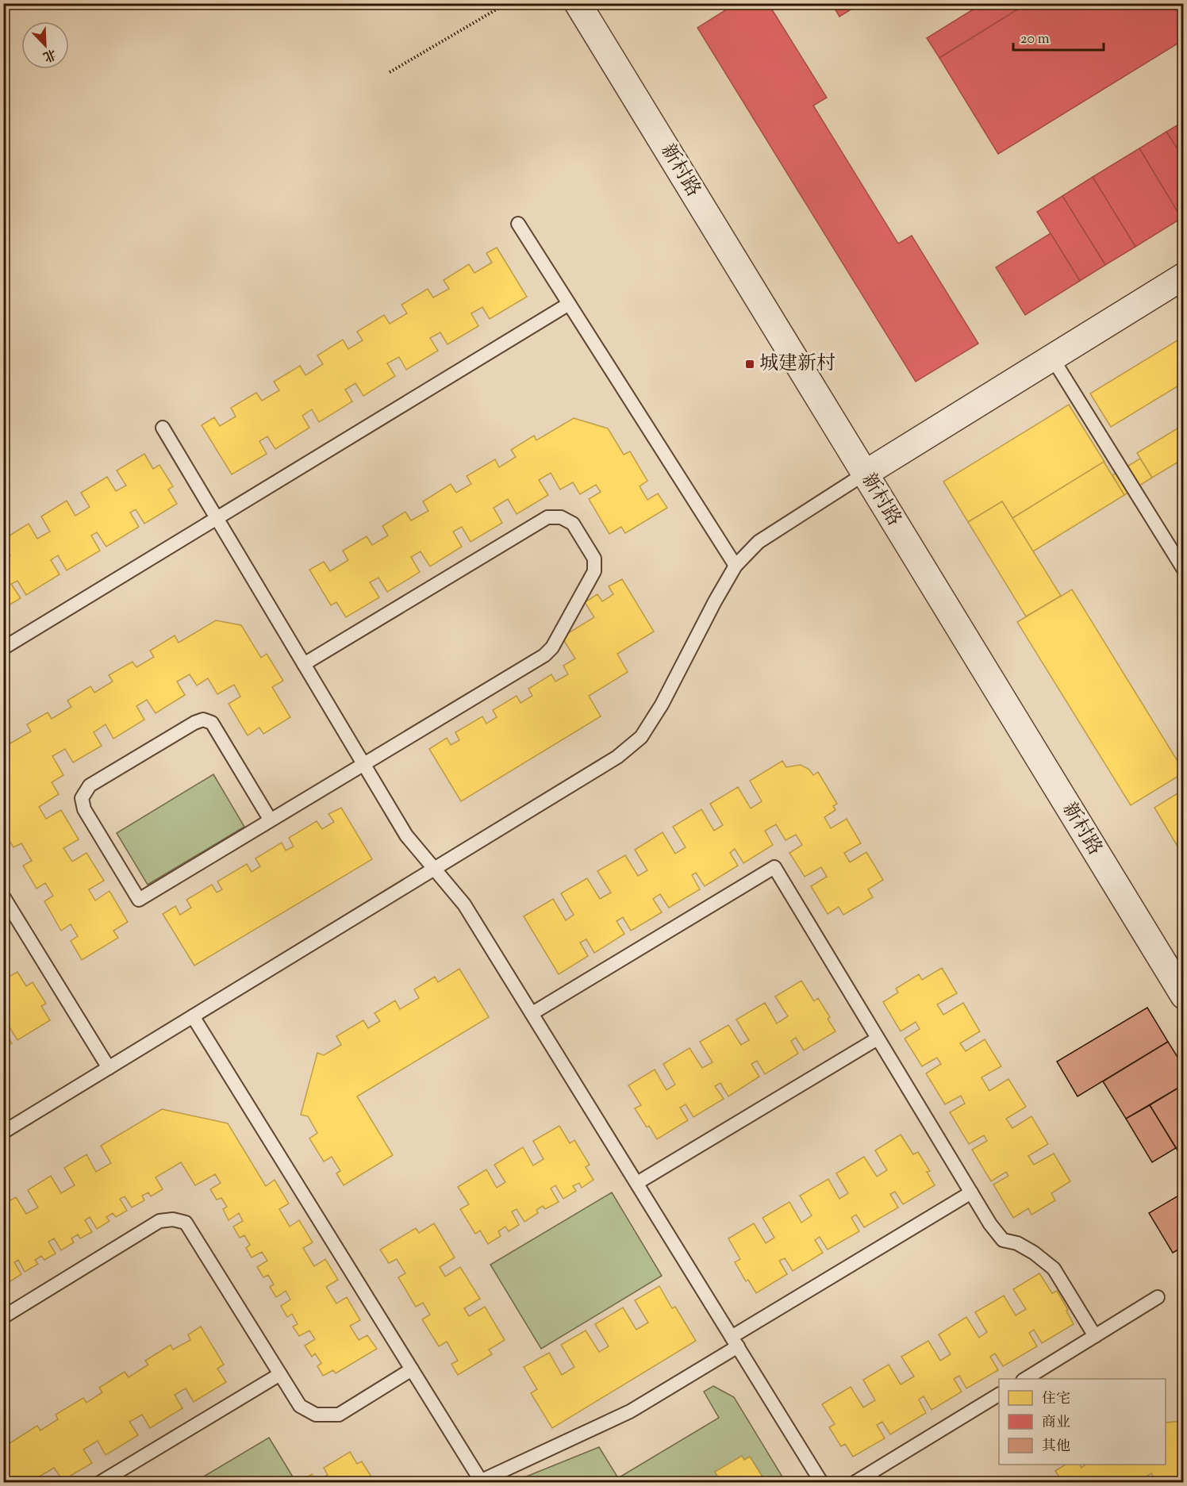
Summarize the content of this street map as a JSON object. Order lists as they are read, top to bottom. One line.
{"streets":{"street":["新村路"]},"places":{"transit":["城建新村"]},"legend":["住宅","商业","其他"],"scale_bar":"20 m","north":"bottom right"}
